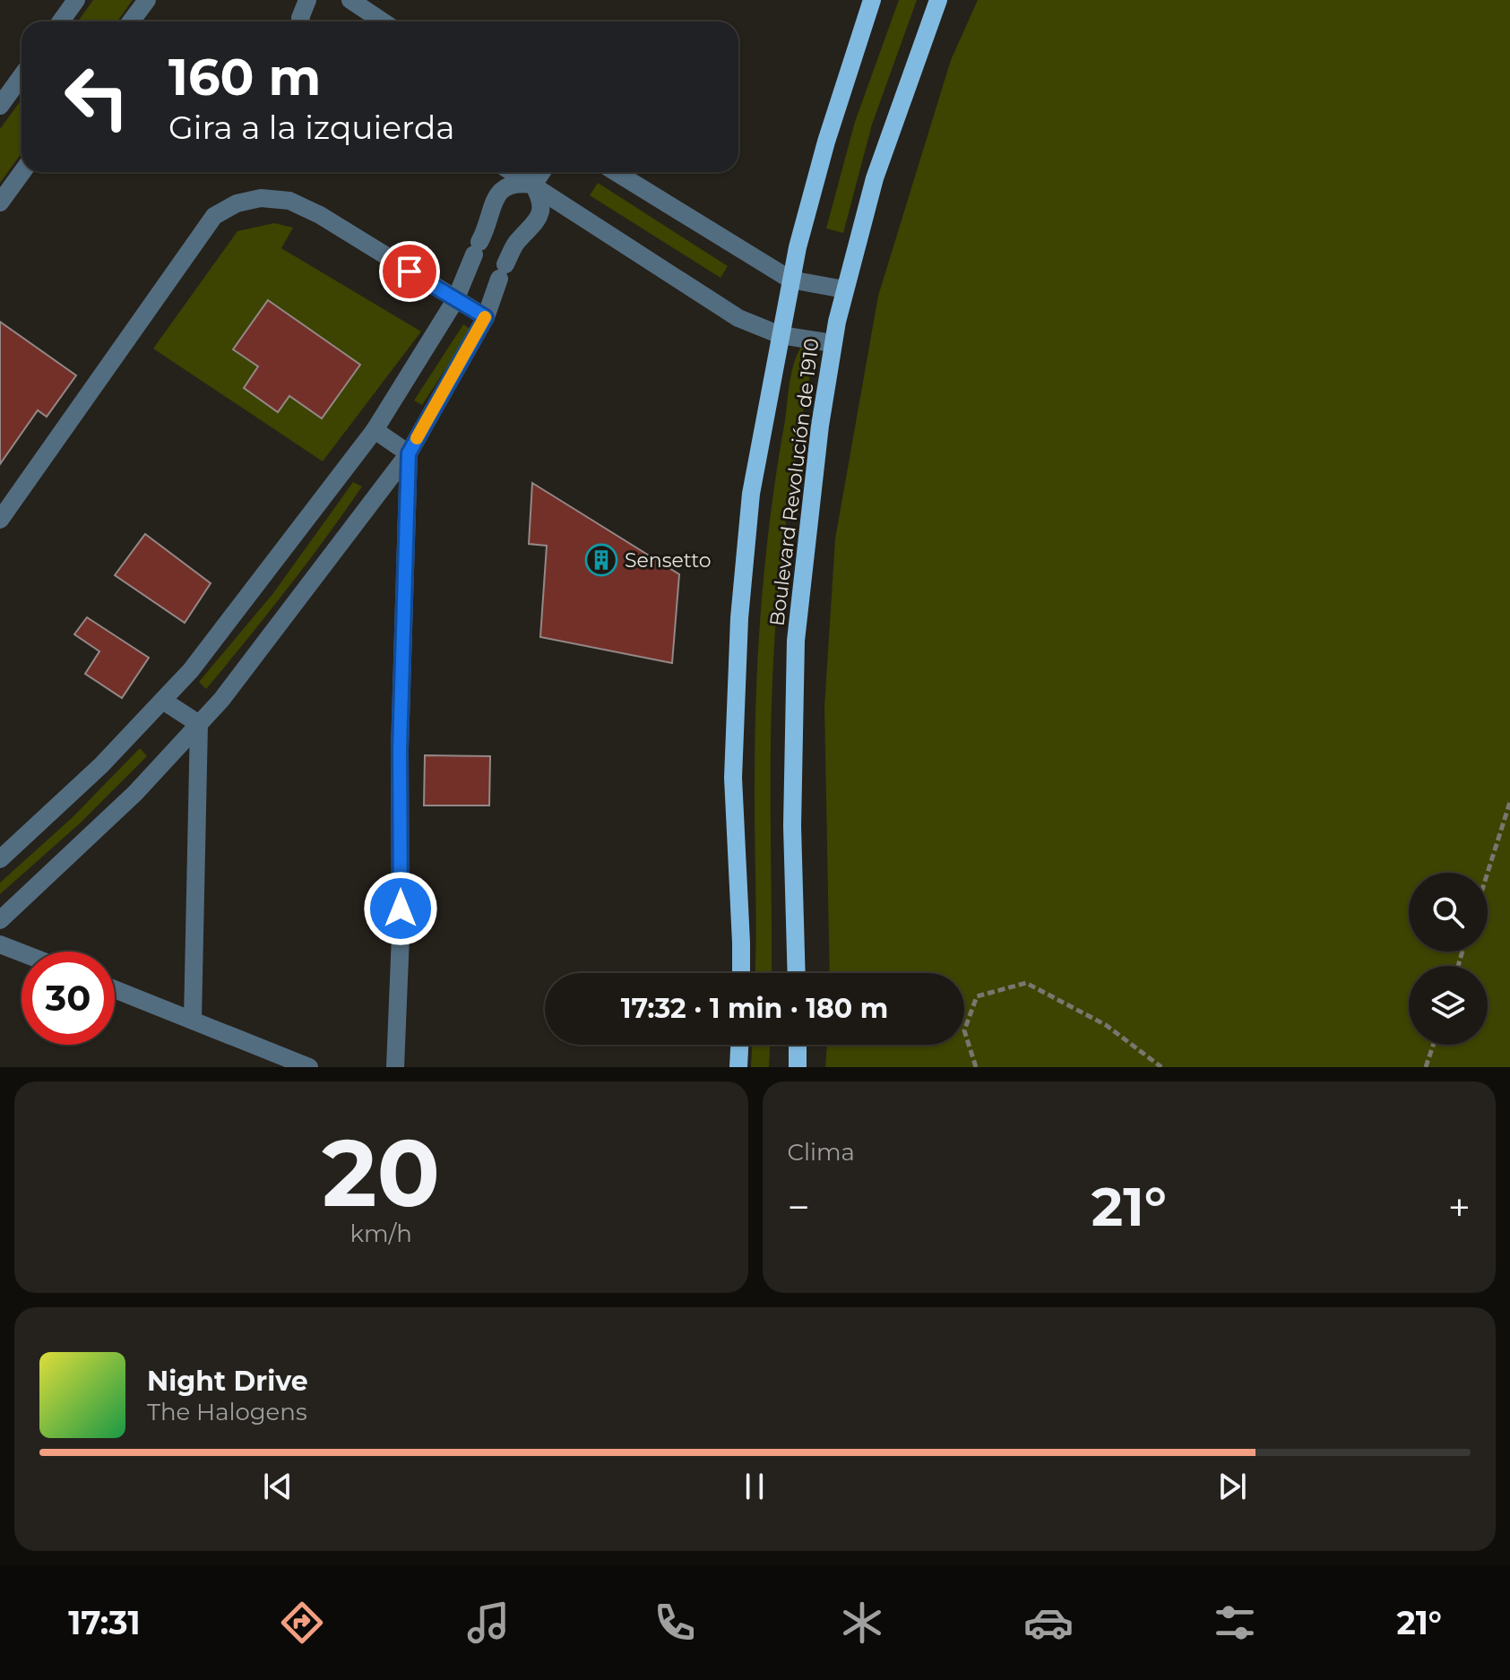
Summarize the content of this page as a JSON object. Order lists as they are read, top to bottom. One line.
{"streets":{"main road":["Boulevard Revolución de 1910"]},"places":{"building":["Sensetto"]},"page":{"turn":["160 m","Gira a la izquierda"],"limit":"30","trip":"17:32 · 1 min · 180 m","tile":[["20","km/h"],"Clima"],"heat":["−","21°","+"],"song":["Night Drive","The Halogens"],"tabs":["17:31","21°"]}}
